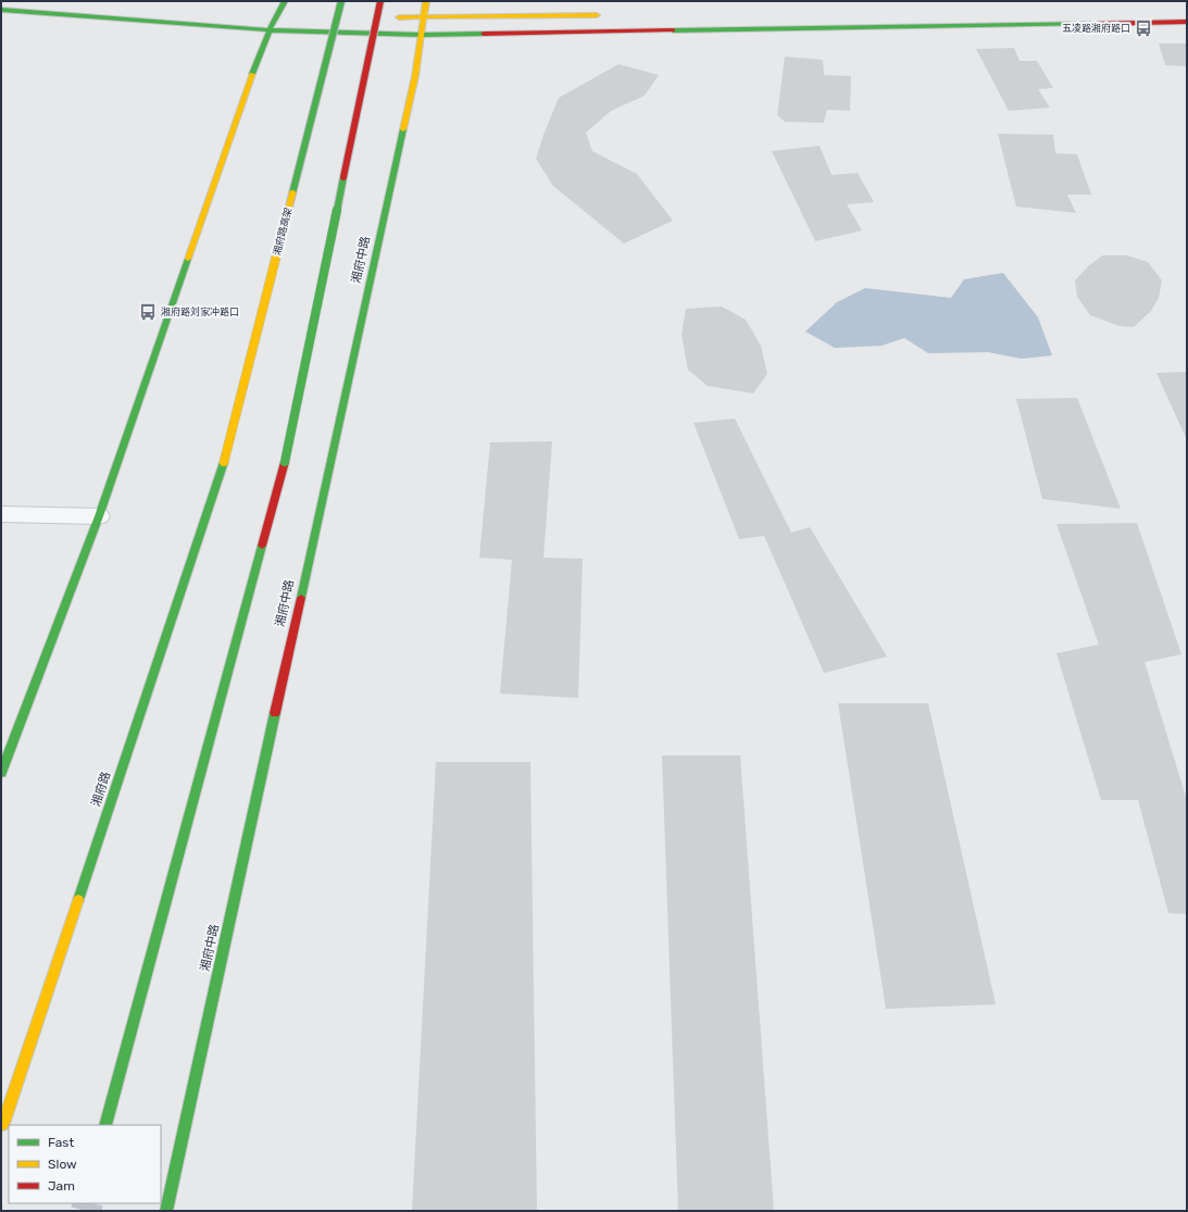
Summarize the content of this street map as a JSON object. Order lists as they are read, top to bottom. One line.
{"streets":{"main road":["湘府路高架","湘府中路","湘府路"]},"crossings":[["湘府路高架","湘府路"]],"places":{"bus stop":["五凌路湘府路口","湘府路刘家冲路口"]},"legend":["Fast","Slow","Jam"]}
